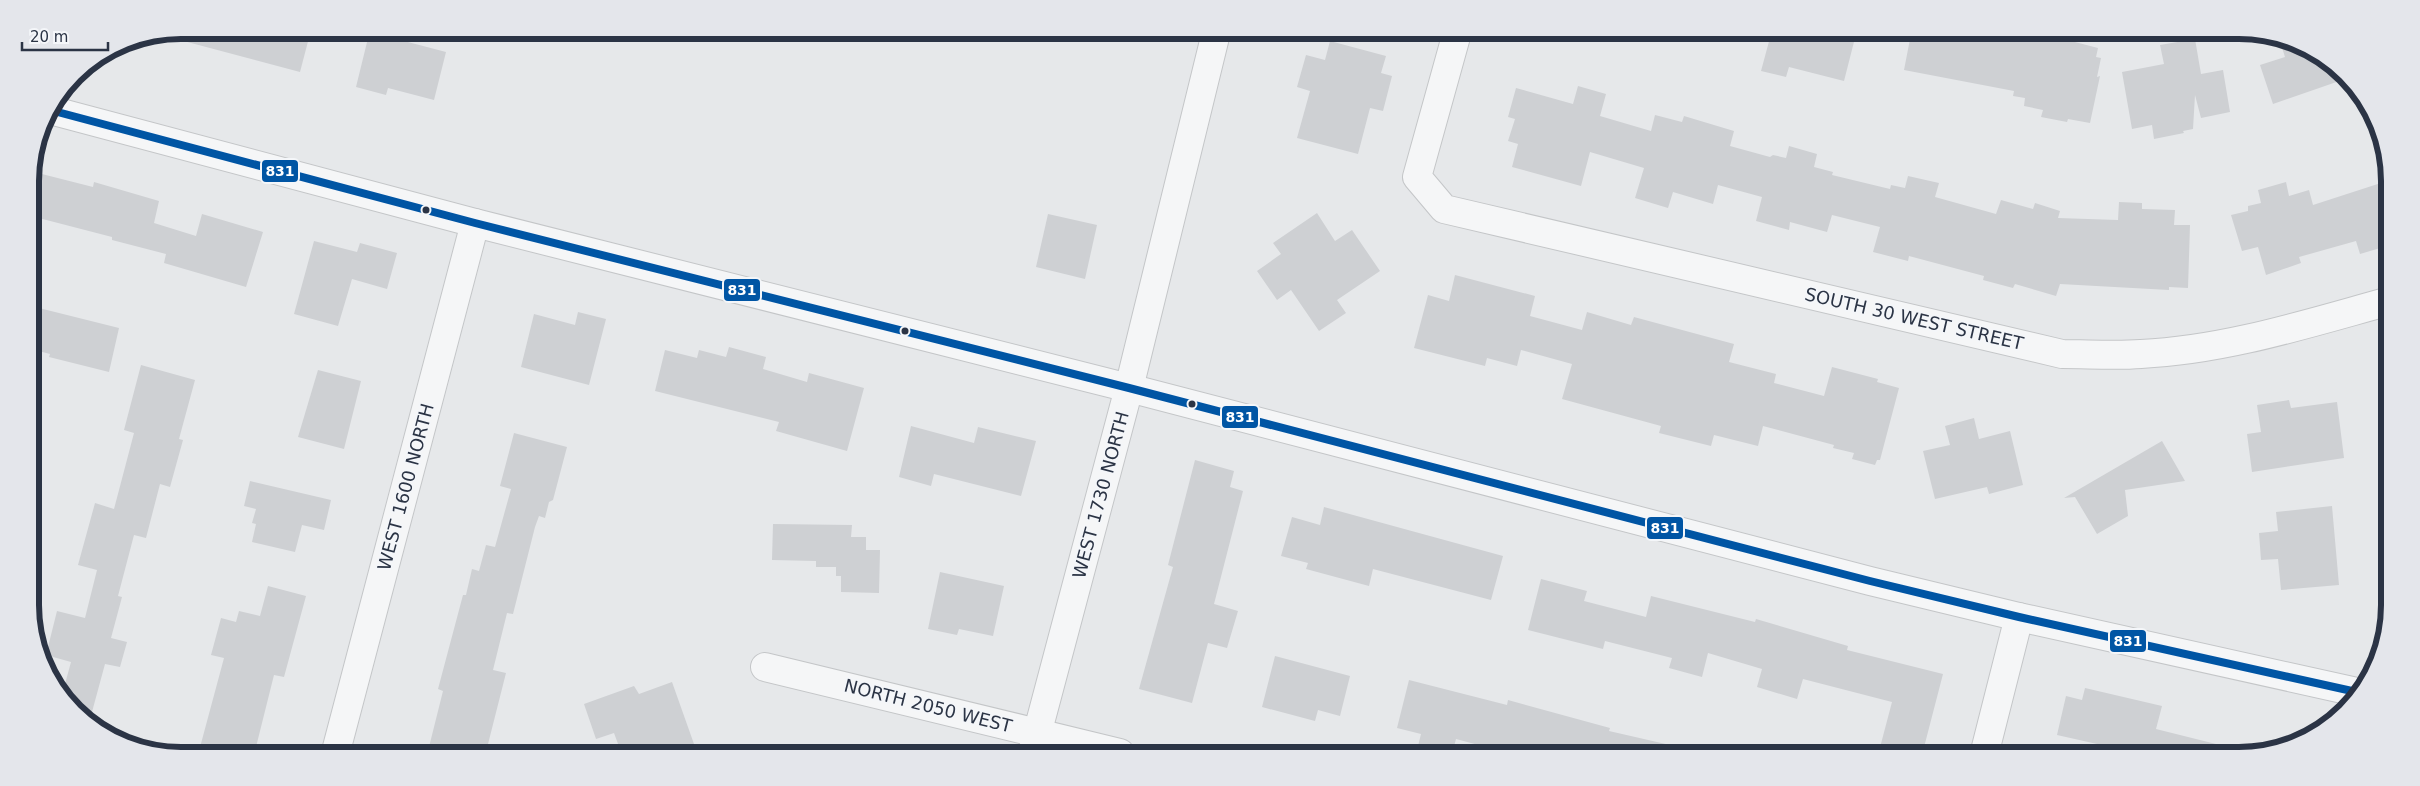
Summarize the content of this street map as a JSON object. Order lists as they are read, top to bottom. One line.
{"streets":{"street":["SOUTH 30 WEST STREET","WEST 1600 NORTH","WEST 1730 NORTH","NORTH 2050 WEST"]},"crossings":[["WEST 1730 NORTH","NORTH 2050 WEST"]],"lines":["transit line 831"],"scale_bar":"20 m"}
